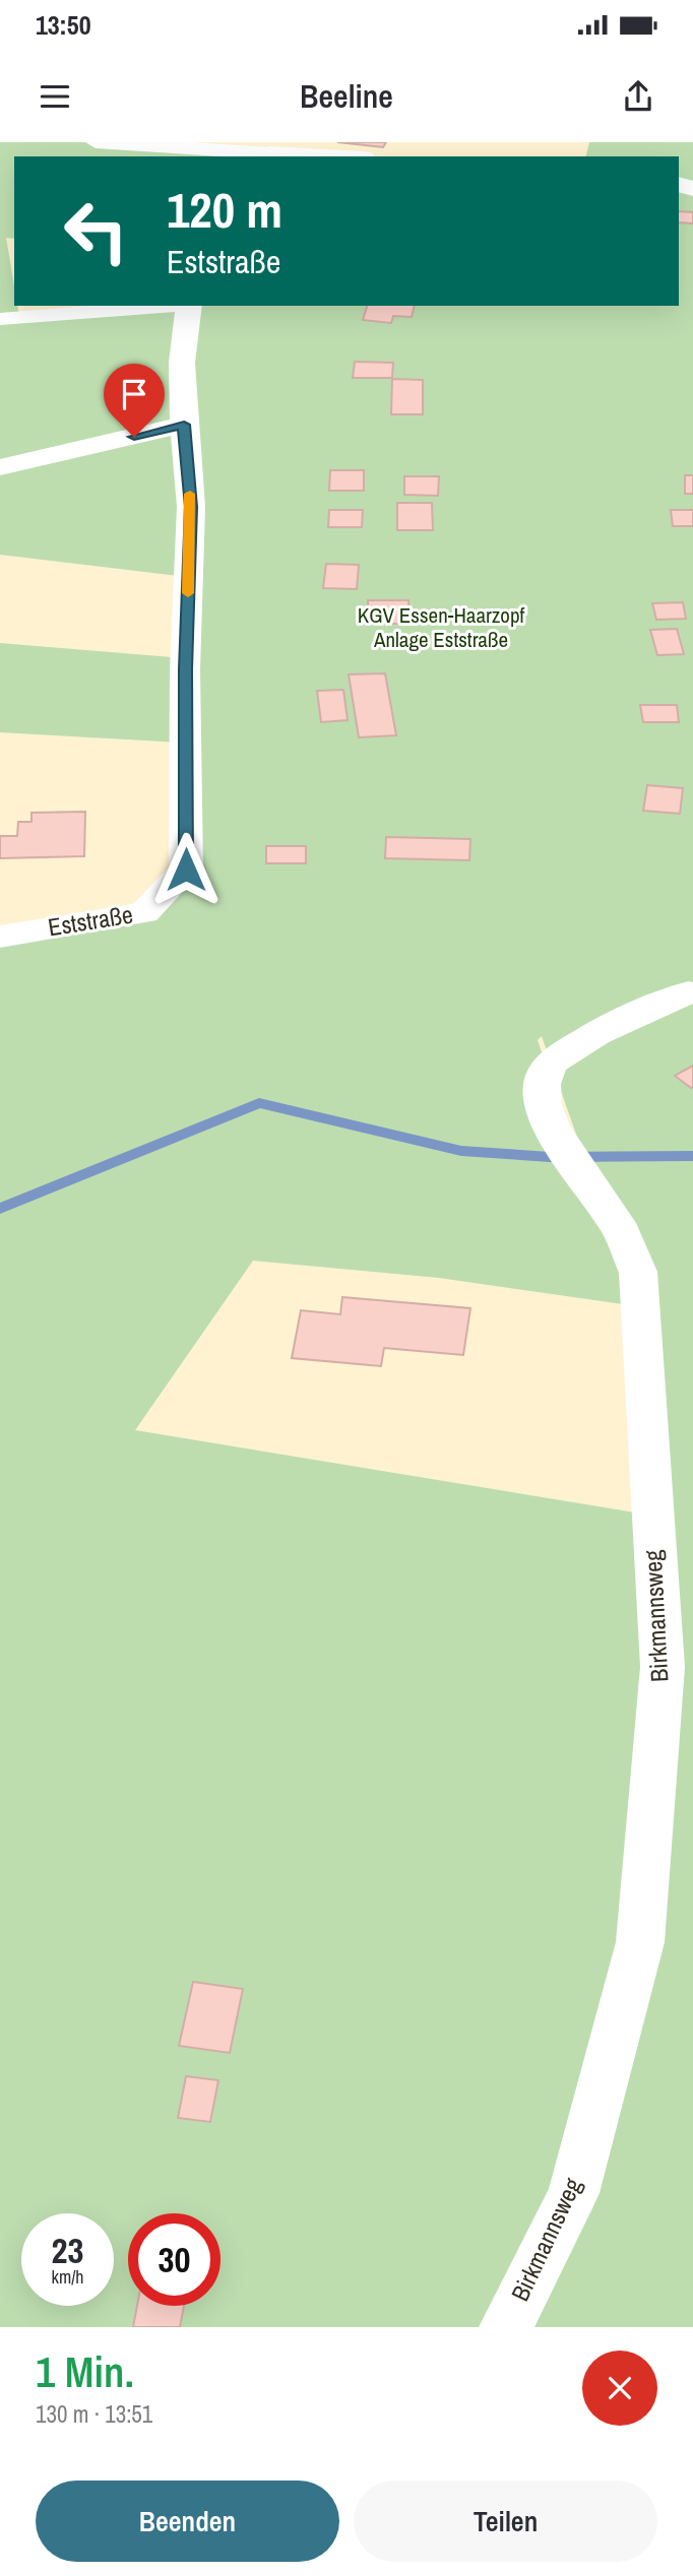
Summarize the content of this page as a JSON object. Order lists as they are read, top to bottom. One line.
{"streets":{"street":["Eststraße","Birkmannsweg"]},"parks":["KGV Essen-Haarzopf Anlage Eststraße"],"page":{"status":"13:50","header":"Beeline","turn":["120 m","Eststraße"],"speed":"23 km/h","limit":"30","heading":["1 Min.","130 m · 13:51"],"buttons":["Beenden","Teilen"]}}
